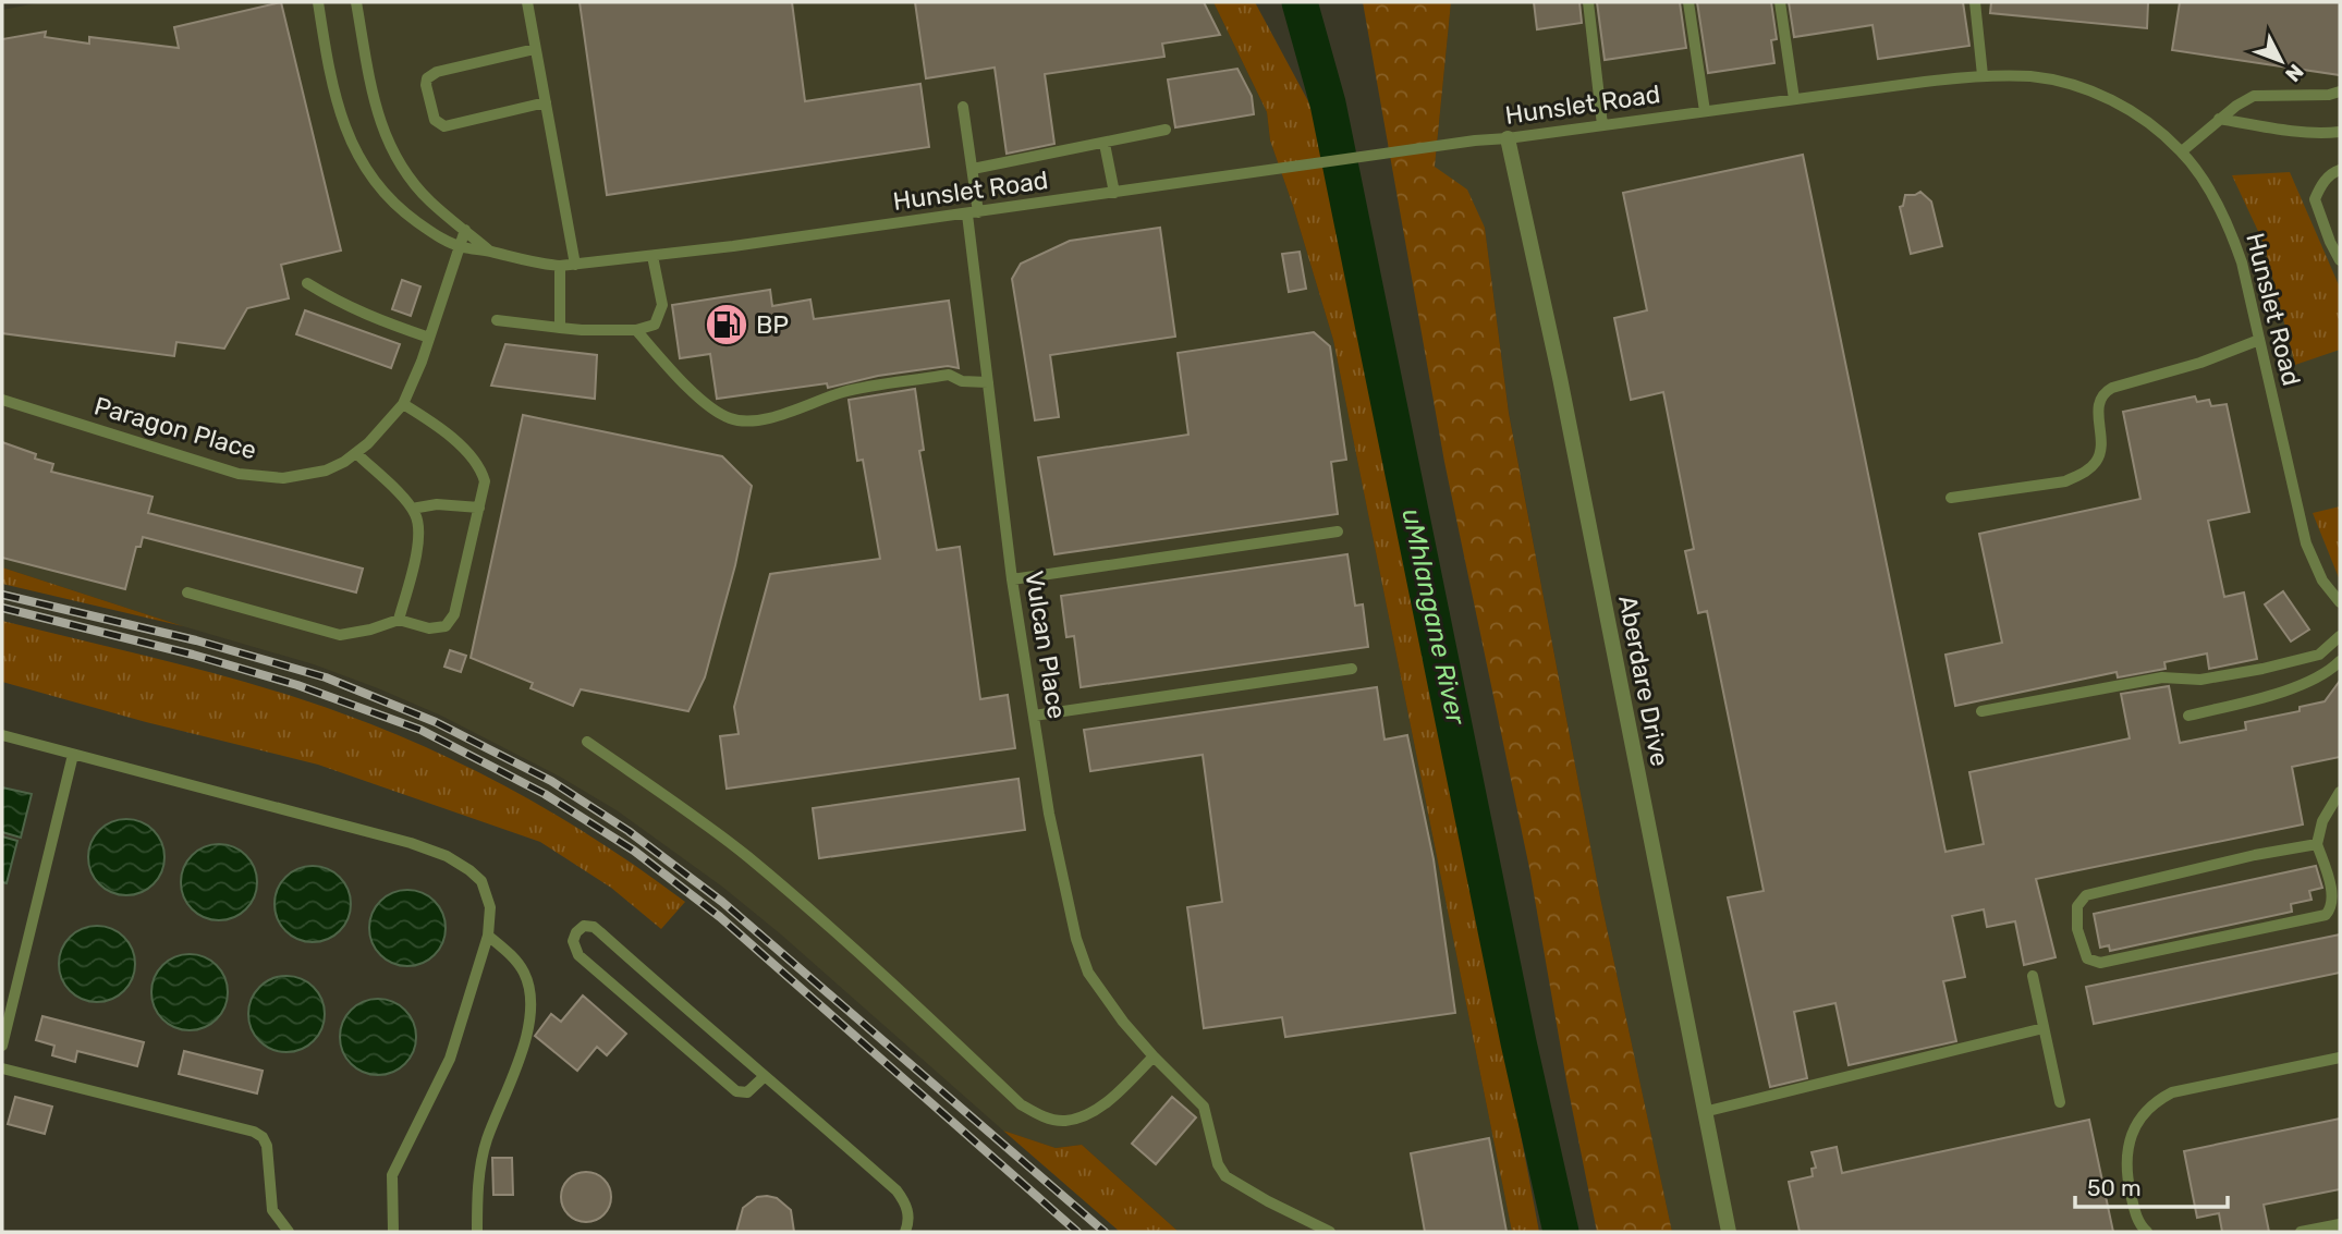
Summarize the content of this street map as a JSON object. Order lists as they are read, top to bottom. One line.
{"streets":{"street":["Aberdare Drive"],"lane":["Hunslet Road","Paragon Place","Vulcan Place"]},"crossings":[["Hunslet Road","Paragon Place"],["Hunslet Road","Vulcan Place"],["Hunslet Road","Aberdare Drive"]],"water":["uMhlangane River"],"places":{"fuel station":["BP"]},"scale_bar":"50 m","north":"bottom right"}
